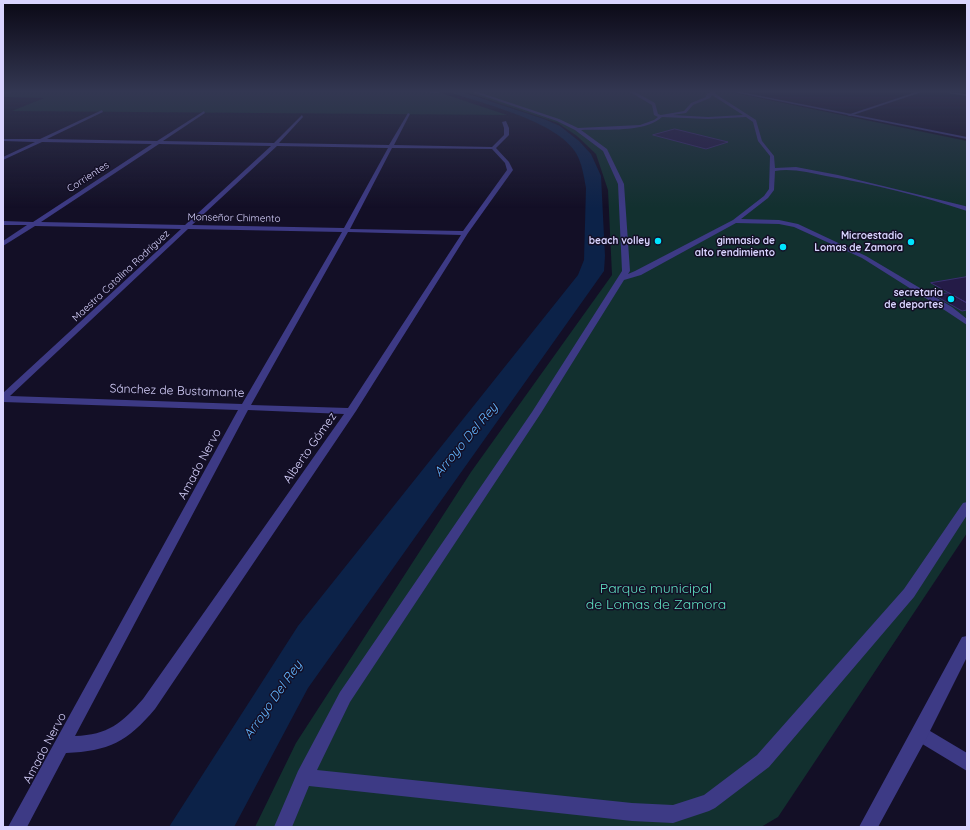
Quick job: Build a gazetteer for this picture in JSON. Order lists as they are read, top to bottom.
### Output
{
  "streets": {
    "street": [
      "Corrientes",
      "Monseñor Chimento",
      "Maestra Catalina Rodríguez",
      "Sánchez de Bustamante",
      "Alberto Gómez",
      "Amado Nervo"
    ]
  },
  "crossings": [
    ["Corrientes", "Monseñor Chimento"],
    ["Monseñor Chimento", "Maestra Catalina Rodríguez"],
    ["Monseñor Chimento", "Alberto Gómez"],
    ["Monseñor Chimento", "Amado Nervo"],
    ["Maestra Catalina Rodríguez", "Sánchez de Bustamante"],
    ["Sánchez de Bustamante", "Alberto Gómez"],
    ["Sánchez de Bustamante", "Amado Nervo"],
    ["Alberto Gómez", "Amado Nervo"]
  ],
  "water": ["Arroyo Del Rey"],
  "parks": ["Parque municipal de Lomas de Zamora"],
  "places": [
    "beach volley",
    "Microestadio Lomas de Zamora",
    "gimnasio de alto rendimiento",
    "secretaria de deportes"
  ]
}
